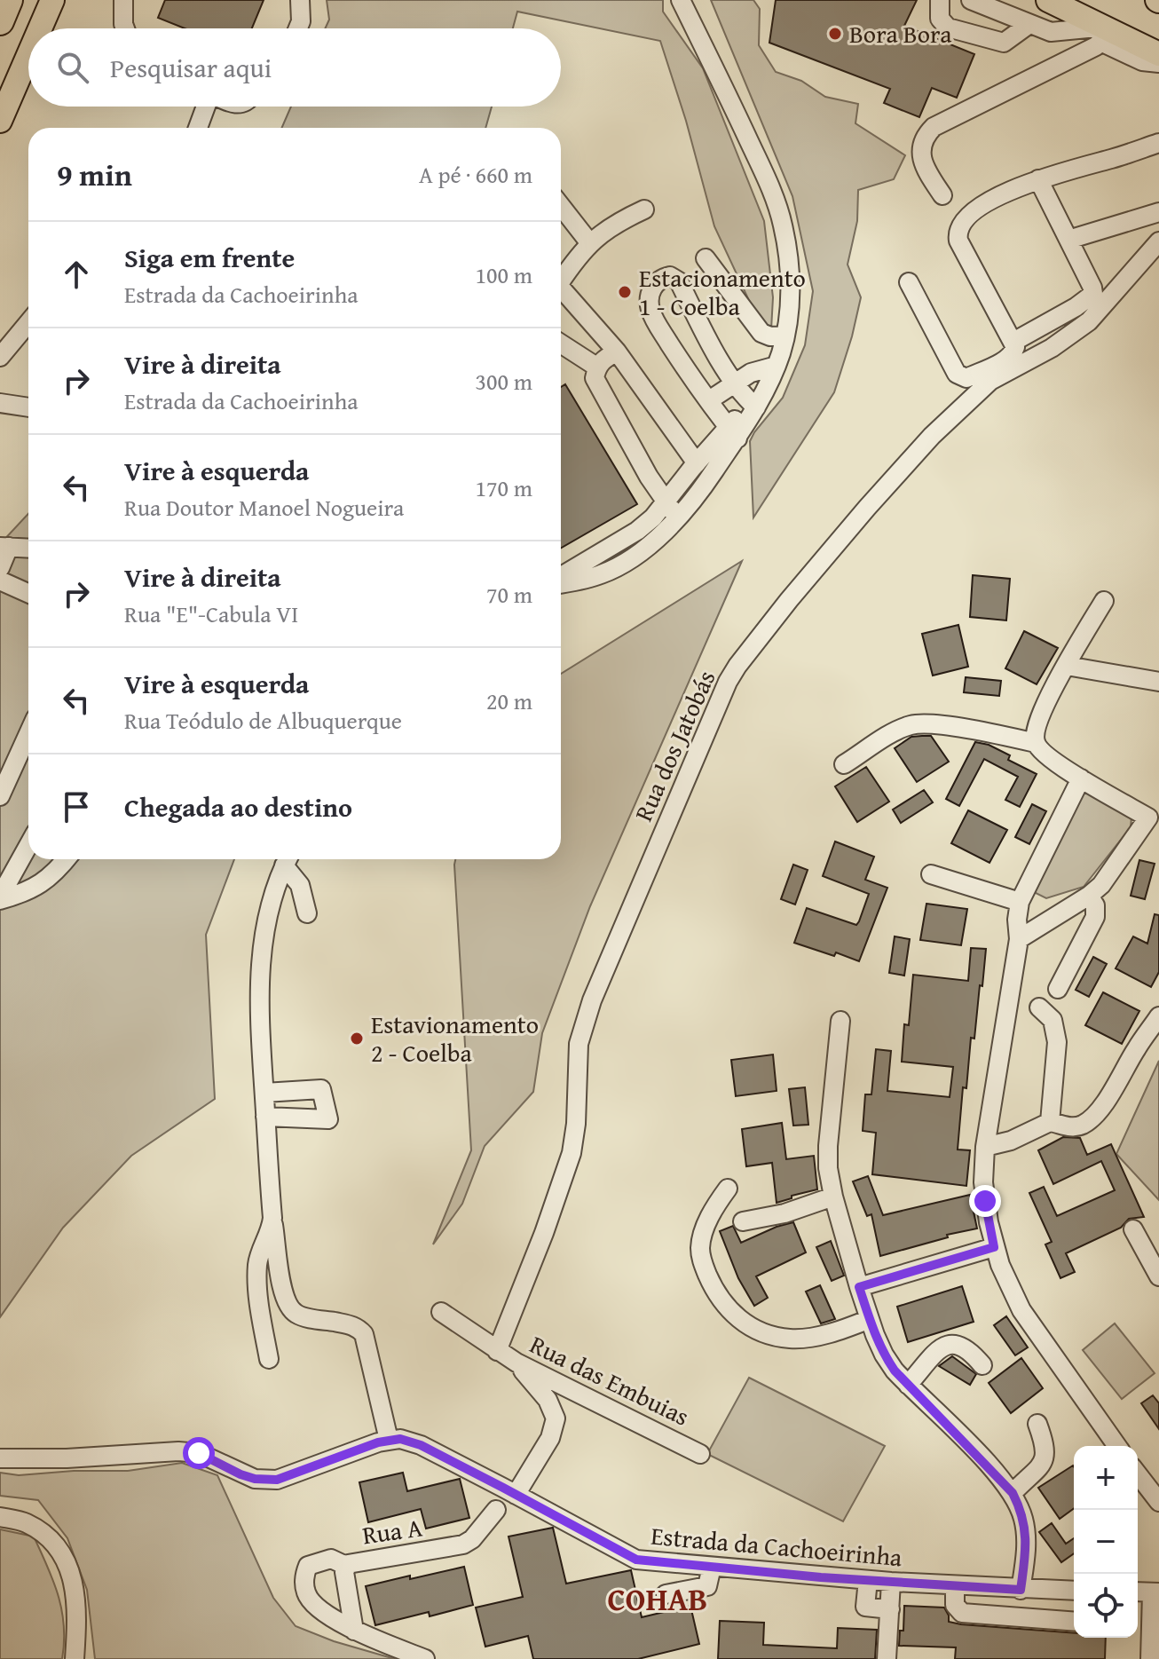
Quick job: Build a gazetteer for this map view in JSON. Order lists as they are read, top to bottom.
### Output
{
  "streets": {
    "street": [
      "Rua dos Jatobás",
      "Rua das Embuias",
      "Rua A",
      "Estrada da Cachoeirinha"
    ]
  },
  "crossings": [
    ["Rua dos Jatobás", "Rua das Embuias"]
  ],
  "districts": ["COHAB"],
  "places": ["Bora Bora", "Estacionamento 1 - Coelba", "Estavionamento 2 - Coelba"],
  "page": {
    "search": "Pesquisar aqui",
    "heading": ["9 min", "A pé · 660 m"],
    "list": [
      ["Siga em frente", "Estrada da Cachoeirinha", "100 m"],
      ["Vire à direita", "Estrada da Cachoeirinha", "300 m"],
      ["Vire à esquerda", "Rua Doutor Manoel Nogueira", "170 m"],
      ["Vire à direita", "Rua \"E\"-Cabula VI", "70 m"],
      ["Vire à esquerda", "Rua Teódulo de Albuquerque", "20 m"],
      "Chegada ao destino"
    ],
    "map_buttons": ["+", "−"]
  }
}
